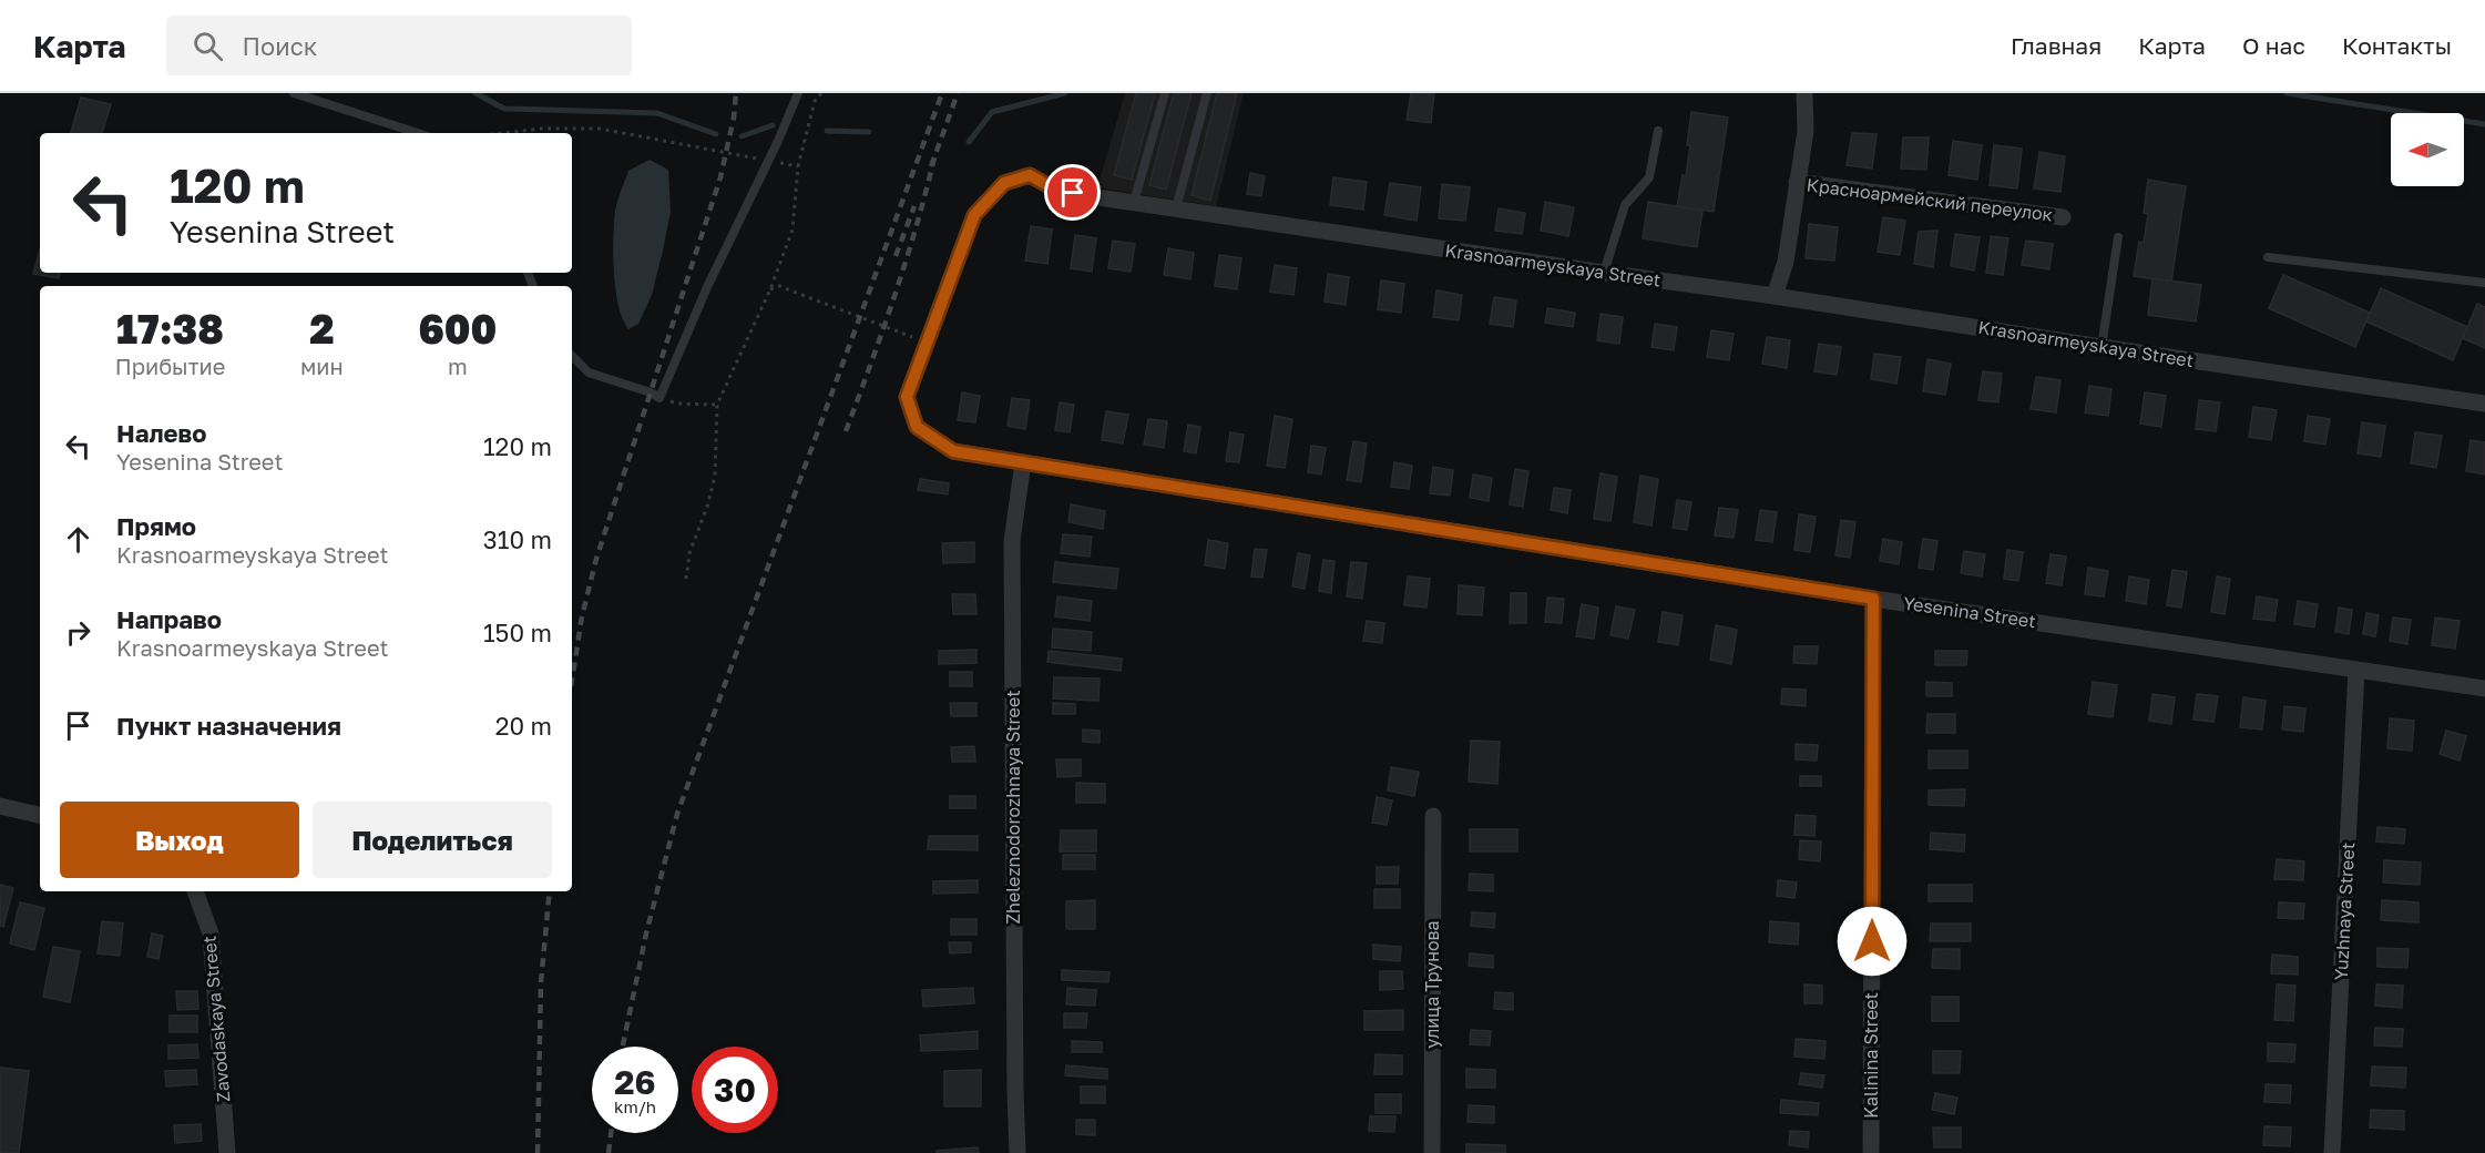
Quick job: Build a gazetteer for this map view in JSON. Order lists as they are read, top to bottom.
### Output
{
  "streets": {
    "street": [
      "Красноармейский переулок",
      "Krasnoarmeyskaya Street",
      "Yesenina Street",
      "Zheleznodorozhnaya Street",
      "Yuzhnaya Street",
      "улица Трунова",
      "Zavodaskaya Street",
      "Kalinina Street"
    ]
  },
  "crossings": [
    ["Krasnoarmeyskaya Street", "Yesenina Street"],
    ["Krasnoarmeyskaya Street", "Zheleznodorozhnaya Street"],
    ["Yesenina Street", "Zheleznodorozhnaya Street"],
    ["Yesenina Street", "Yuzhnaya Street"],
    ["Yesenina Street", "Kalinina Street"]
  ],
  "north": "left",
  "page": {
    "header": "Карта",
    "search": "Поиск",
    "nav": [
      "Главная",
      "Карта",
      "О нас",
      "Контакты"
    ],
    "turn": ["120 m", "Yesenina Street"],
    "eta": [
      "17:38",
      "Прибытие",
      "2",
      "мин",
      "600",
      "m"
    ],
    "list": [
      {
        "name": "Налево",
        "note": "Yesenina Street",
        "value": "120 m"
      },
      {
        "name": "Прямо",
        "note": "Krasnoarmeyskaya Street",
        "value": "310 m"
      },
      {
        "name": "Направо",
        "note": "Krasnoarmeyskaya Street",
        "value": "150 m"
      },
      {
        "name": "Пункт назначения",
        "value": "20 m"
      }
    ],
    "buttons": ["Выход", "Поделиться"],
    "speed": "26 km/h",
    "limit": "30"
  }
}
